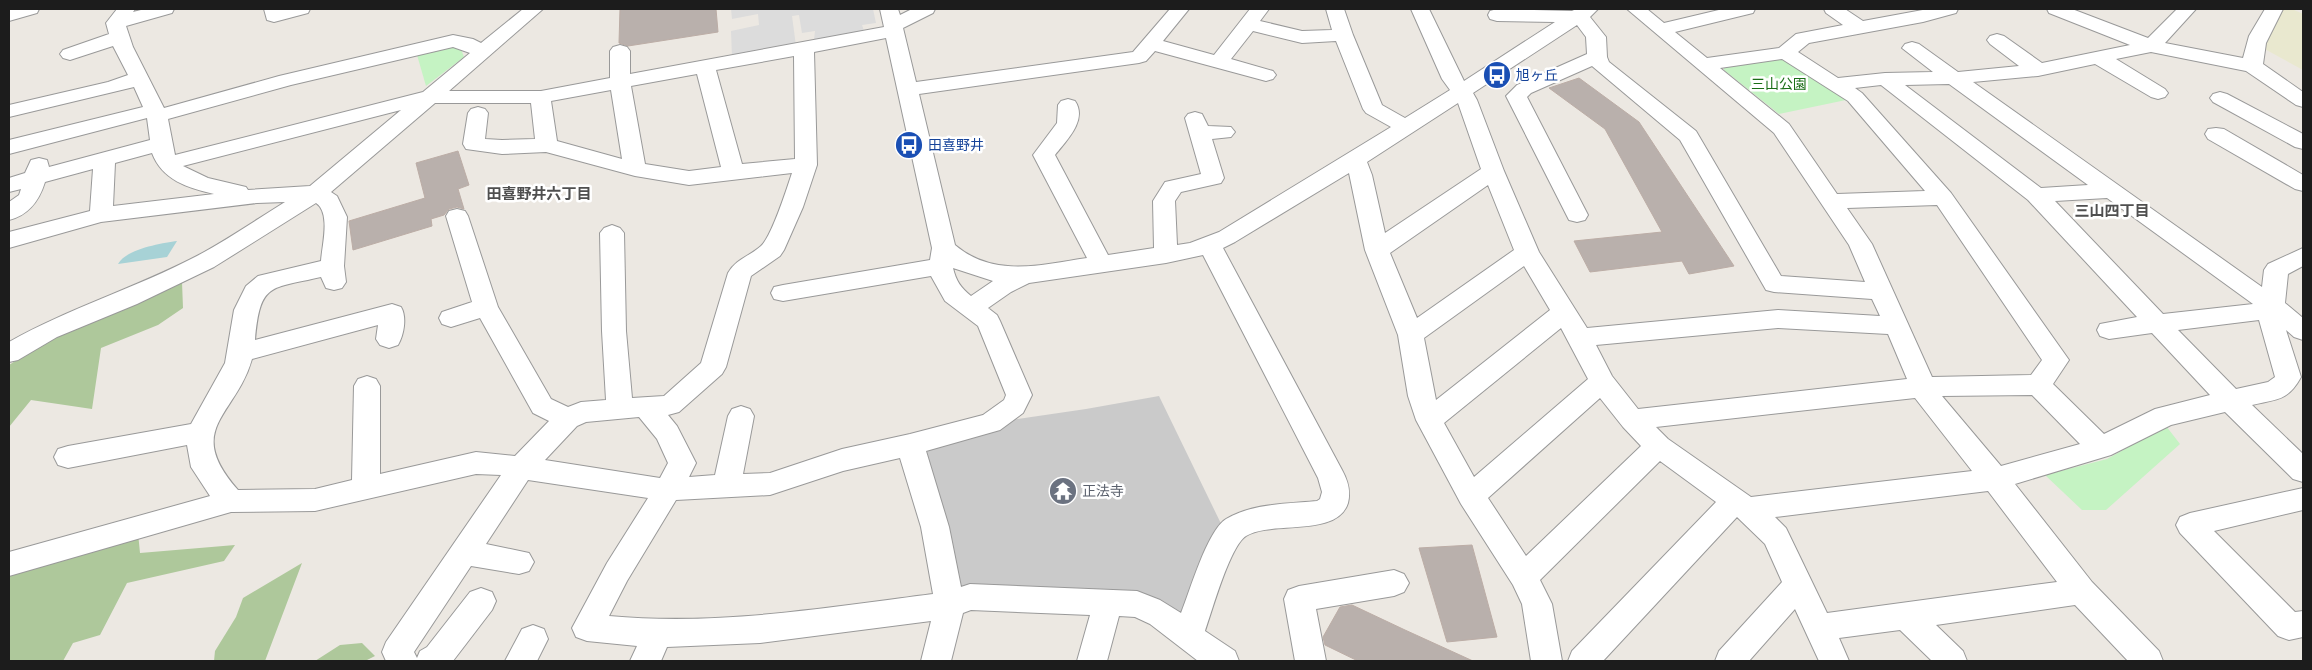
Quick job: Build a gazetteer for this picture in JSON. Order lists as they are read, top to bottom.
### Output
{
  "districts": ["田喜野井六丁目", "三山四丁目"],
  "parks": ["三山公園"],
  "places": {
    "bus stop": ["旭ヶ丘", "田喜野井"],
    "temple": ["正法寺"]
  }
}
